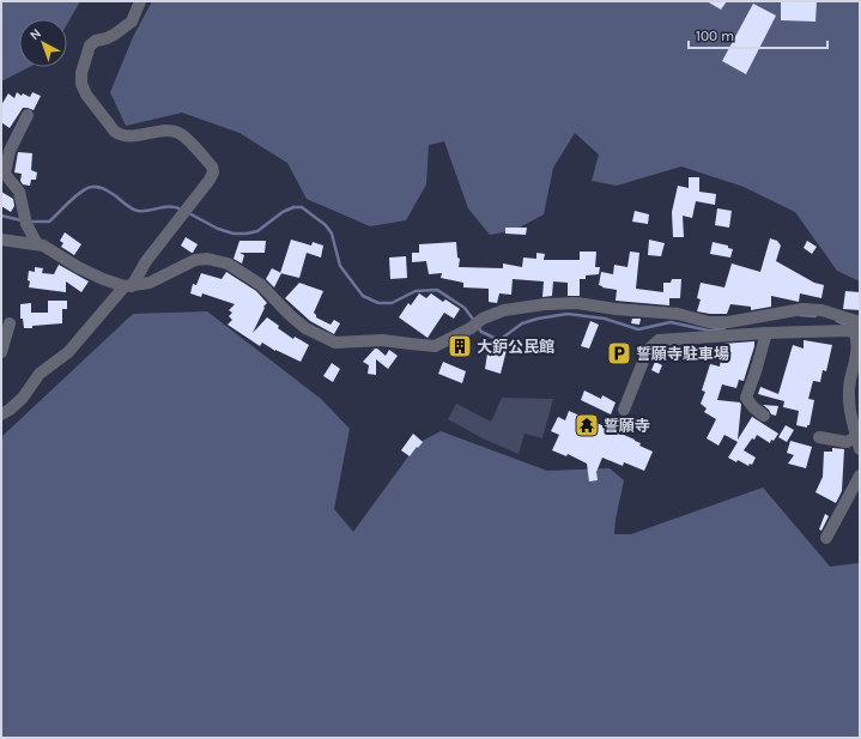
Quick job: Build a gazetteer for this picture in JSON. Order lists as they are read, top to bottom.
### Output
{
  "places": {
    "building": ["大鈩公民館"],
    "parking": ["誓願寺駐車場"],
    "temple": ["誓願寺"]
  },
  "scale_bar": "100 m",
  "north": "top left"
}
